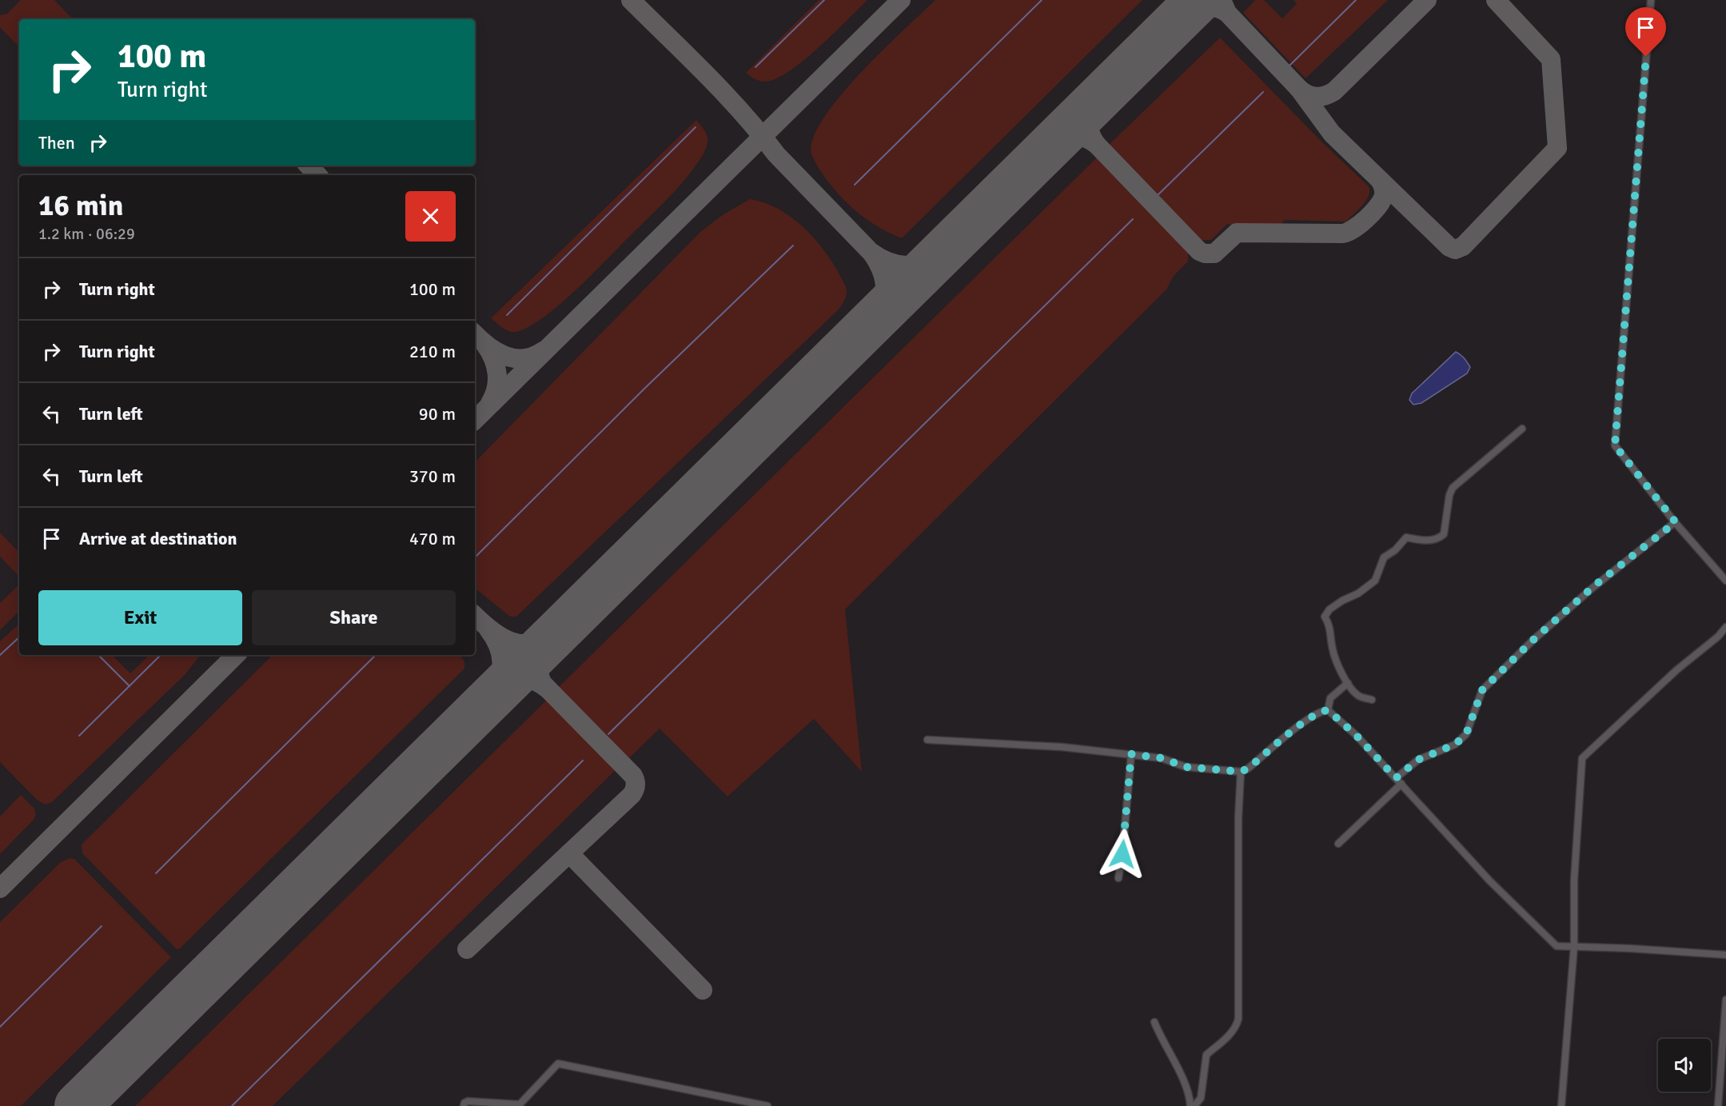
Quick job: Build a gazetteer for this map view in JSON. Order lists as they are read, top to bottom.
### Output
{
  "page": {
    "turn": ["100 m", "Turn right"],
    "then": "Then",
    "heading": ["16 min", "1.2 km · 06:29"],
    "list": [
      {
        "name": "Turn right",
        "value": "100 m"
      },
      {
        "name": "Turn right",
        "value": "210 m"
      },
      {
        "name": "Turn left",
        "value": "90 m"
      },
      {
        "name": "Turn left",
        "value": "370 m"
      },
      {
        "name": "Arrive at destination",
        "value": "470 m"
      }
    ],
    "buttons": ["Exit", "Share"]
  }
}
